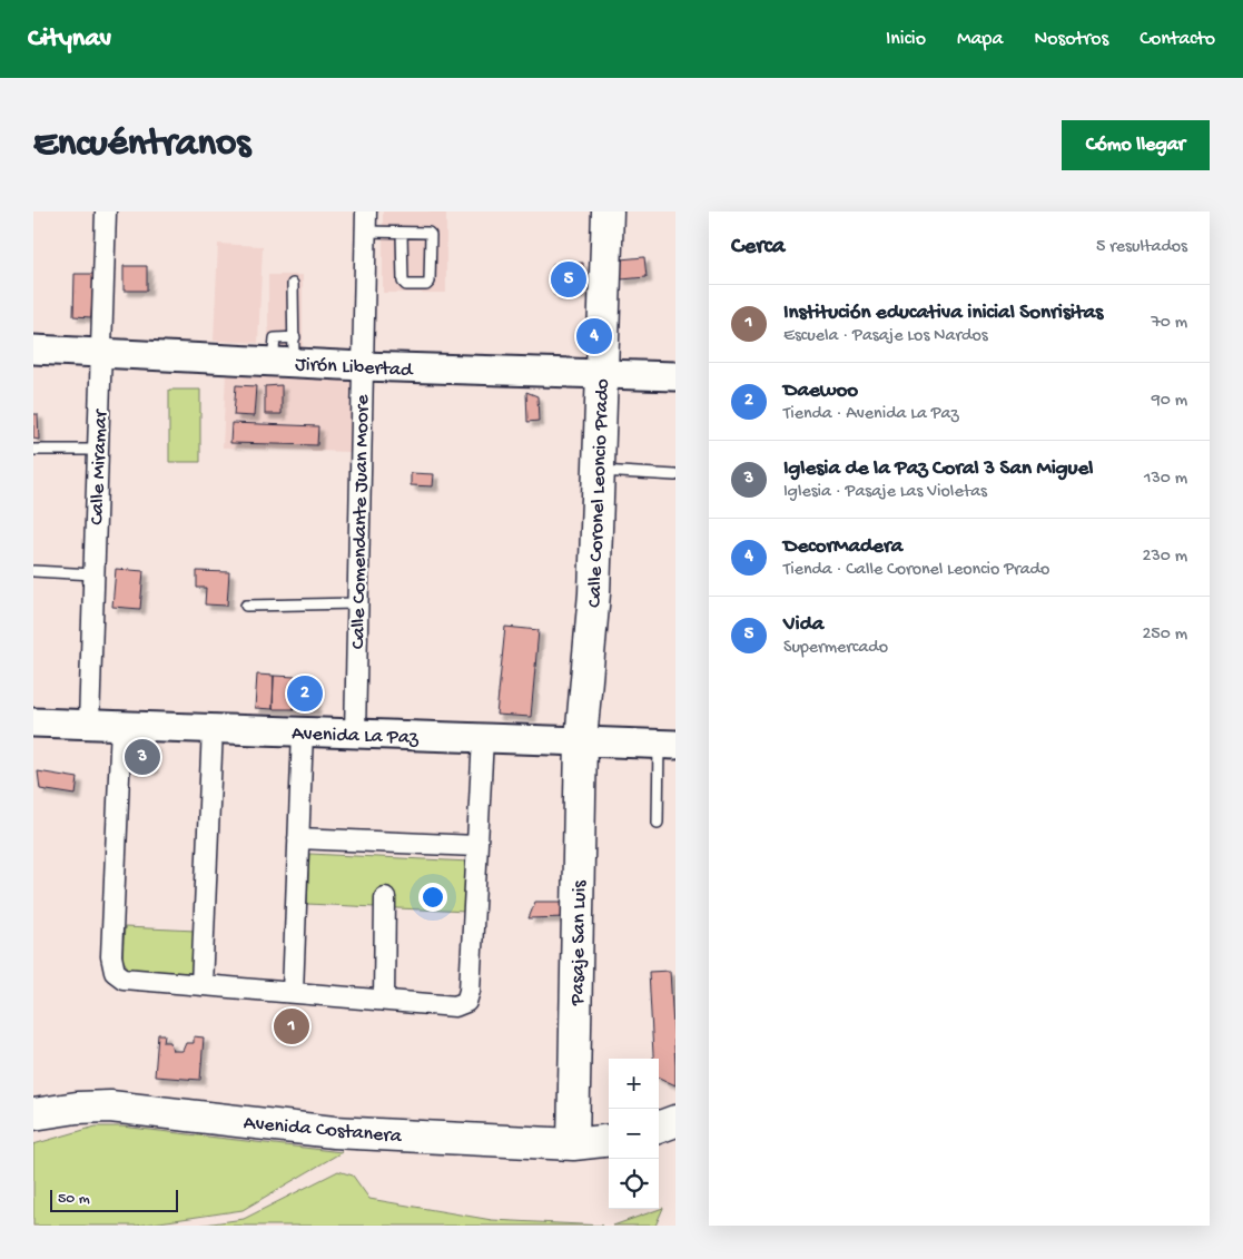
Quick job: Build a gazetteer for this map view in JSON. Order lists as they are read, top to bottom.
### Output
{
  "streets": {
    "main road": [
      "Jirón Libertad",
      "Calle Coronel Leoncio Prado",
      "Avenida La Paz",
      "Pasaje San Luis",
      "Avenida Costanera"
    ],
    "street": ["Calle Miramar", "Calle Comendante Juan Moore"]
  },
  "crossings": [
    ["Jirón Libertad", "Calle Miramar"],
    ["Jirón Libertad", "Calle Coronel Leoncio Prado"],
    ["Jirón Libertad", "Calle Comendante Juan Moore"],
    ["Calle Miramar", "Avenida La Paz"],
    ["Calle Coronel Leoncio Prado", "Avenida La Paz"],
    ["Calle Coronel Leoncio Prado", "Pasaje San Luis"],
    ["Calle Comendante Juan Moore", "Avenida La Paz"],
    ["Avenida La Paz", "Pasaje San Luis"],
    ["Pasaje San Luis", "Avenida Costanera"]
  ],
  "scale_bar": "50 m",
  "page": {
    "header": "Citynav",
    "nav": [
      "Inicio",
      "Mapa",
      "Nosotros",
      "Contacto"
    ],
    "buttons": "Cómo llegar",
    "title": "Encuéntranos",
    "heading": ["Cerca", "5 resultados"],
    "pins": [
      "5",
      "4",
      "2",
      "3",
      "1"
    ],
    "list": [
      {
        "mark": "1",
        "name": "Institución educativa inicial Sonrisitas",
        "note": "Escuela · Pasaje Los Nardos",
        "value": "70 m"
      },
      {
        "mark": "2",
        "name": "Daewoo",
        "note": "Tienda · Avenida La Paz",
        "value": "90 m"
      },
      {
        "mark": "3",
        "name": "Iglesia de la Paz Coral 3 San Miguel",
        "note": "Iglesia · Pasaje Las Violetas",
        "value": "130 m"
      },
      {
        "mark": "4",
        "name": "DecorMadera",
        "note": "Tienda · Calle Coronel Leoncio Prado",
        "value": "230 m"
      },
      {
        "mark": "5",
        "name": "Vida",
        "note": "Supermercado",
        "value": "250 m"
      }
    ],
    "map_buttons": ["+", "−"],
    "scale": "50 m"
  }
}
